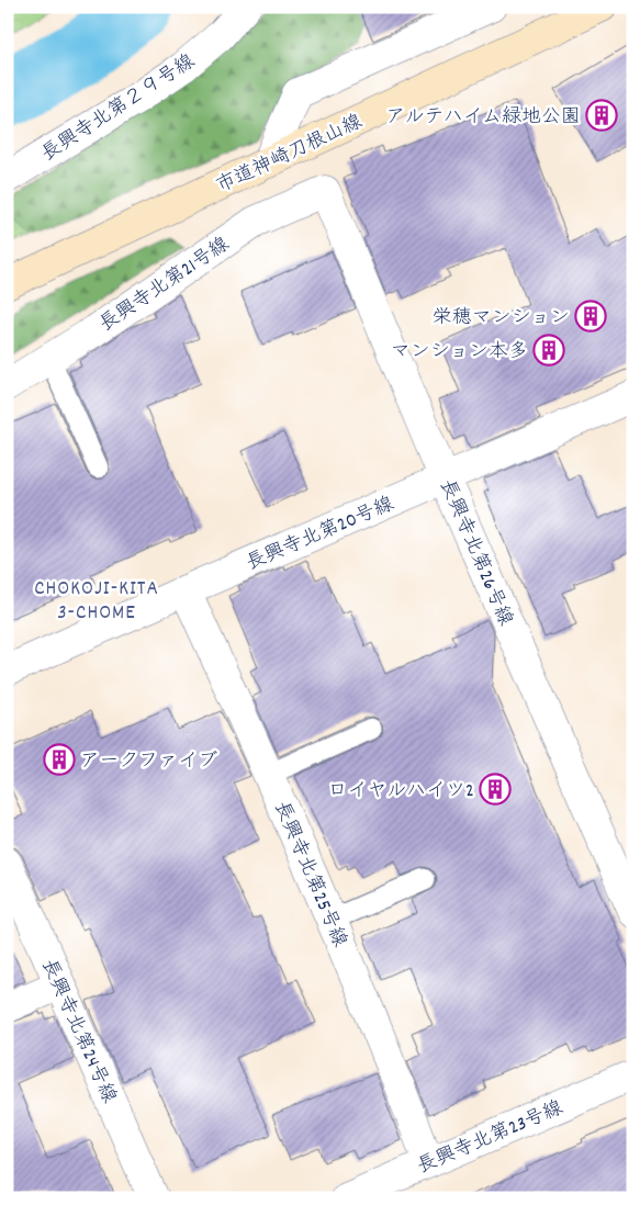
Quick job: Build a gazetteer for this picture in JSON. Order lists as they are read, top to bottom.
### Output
{
  "streets": {
    "street": [
      "長興寺北第２９号線",
      "市道神崎刀根山線",
      "長興寺北第21号線",
      "長興寺北第20号線",
      "長興寺北第26号線",
      "長興寺北第25号線",
      "長興寺北第24号線",
      "長興寺北第23号線"
    ]
  },
  "crossings": [
    ["長興寺北第21号線", "長興寺北第26号線"],
    ["長興寺北第20号線", "長興寺北第26号線"],
    ["長興寺北第20号線", "長興寺北第25号線"],
    ["長興寺北第25号線", "長興寺北第23号線"]
  ],
  "districts": ["CHOKOJI-KITA 3-CHOME"],
  "places": {
    "building": [
      "アルテハイム緑地公園",
      "栄穂マンション",
      "マンション本多",
      "アークファイブ",
      "ロイヤルハイツ2"
    ]
  }
}
